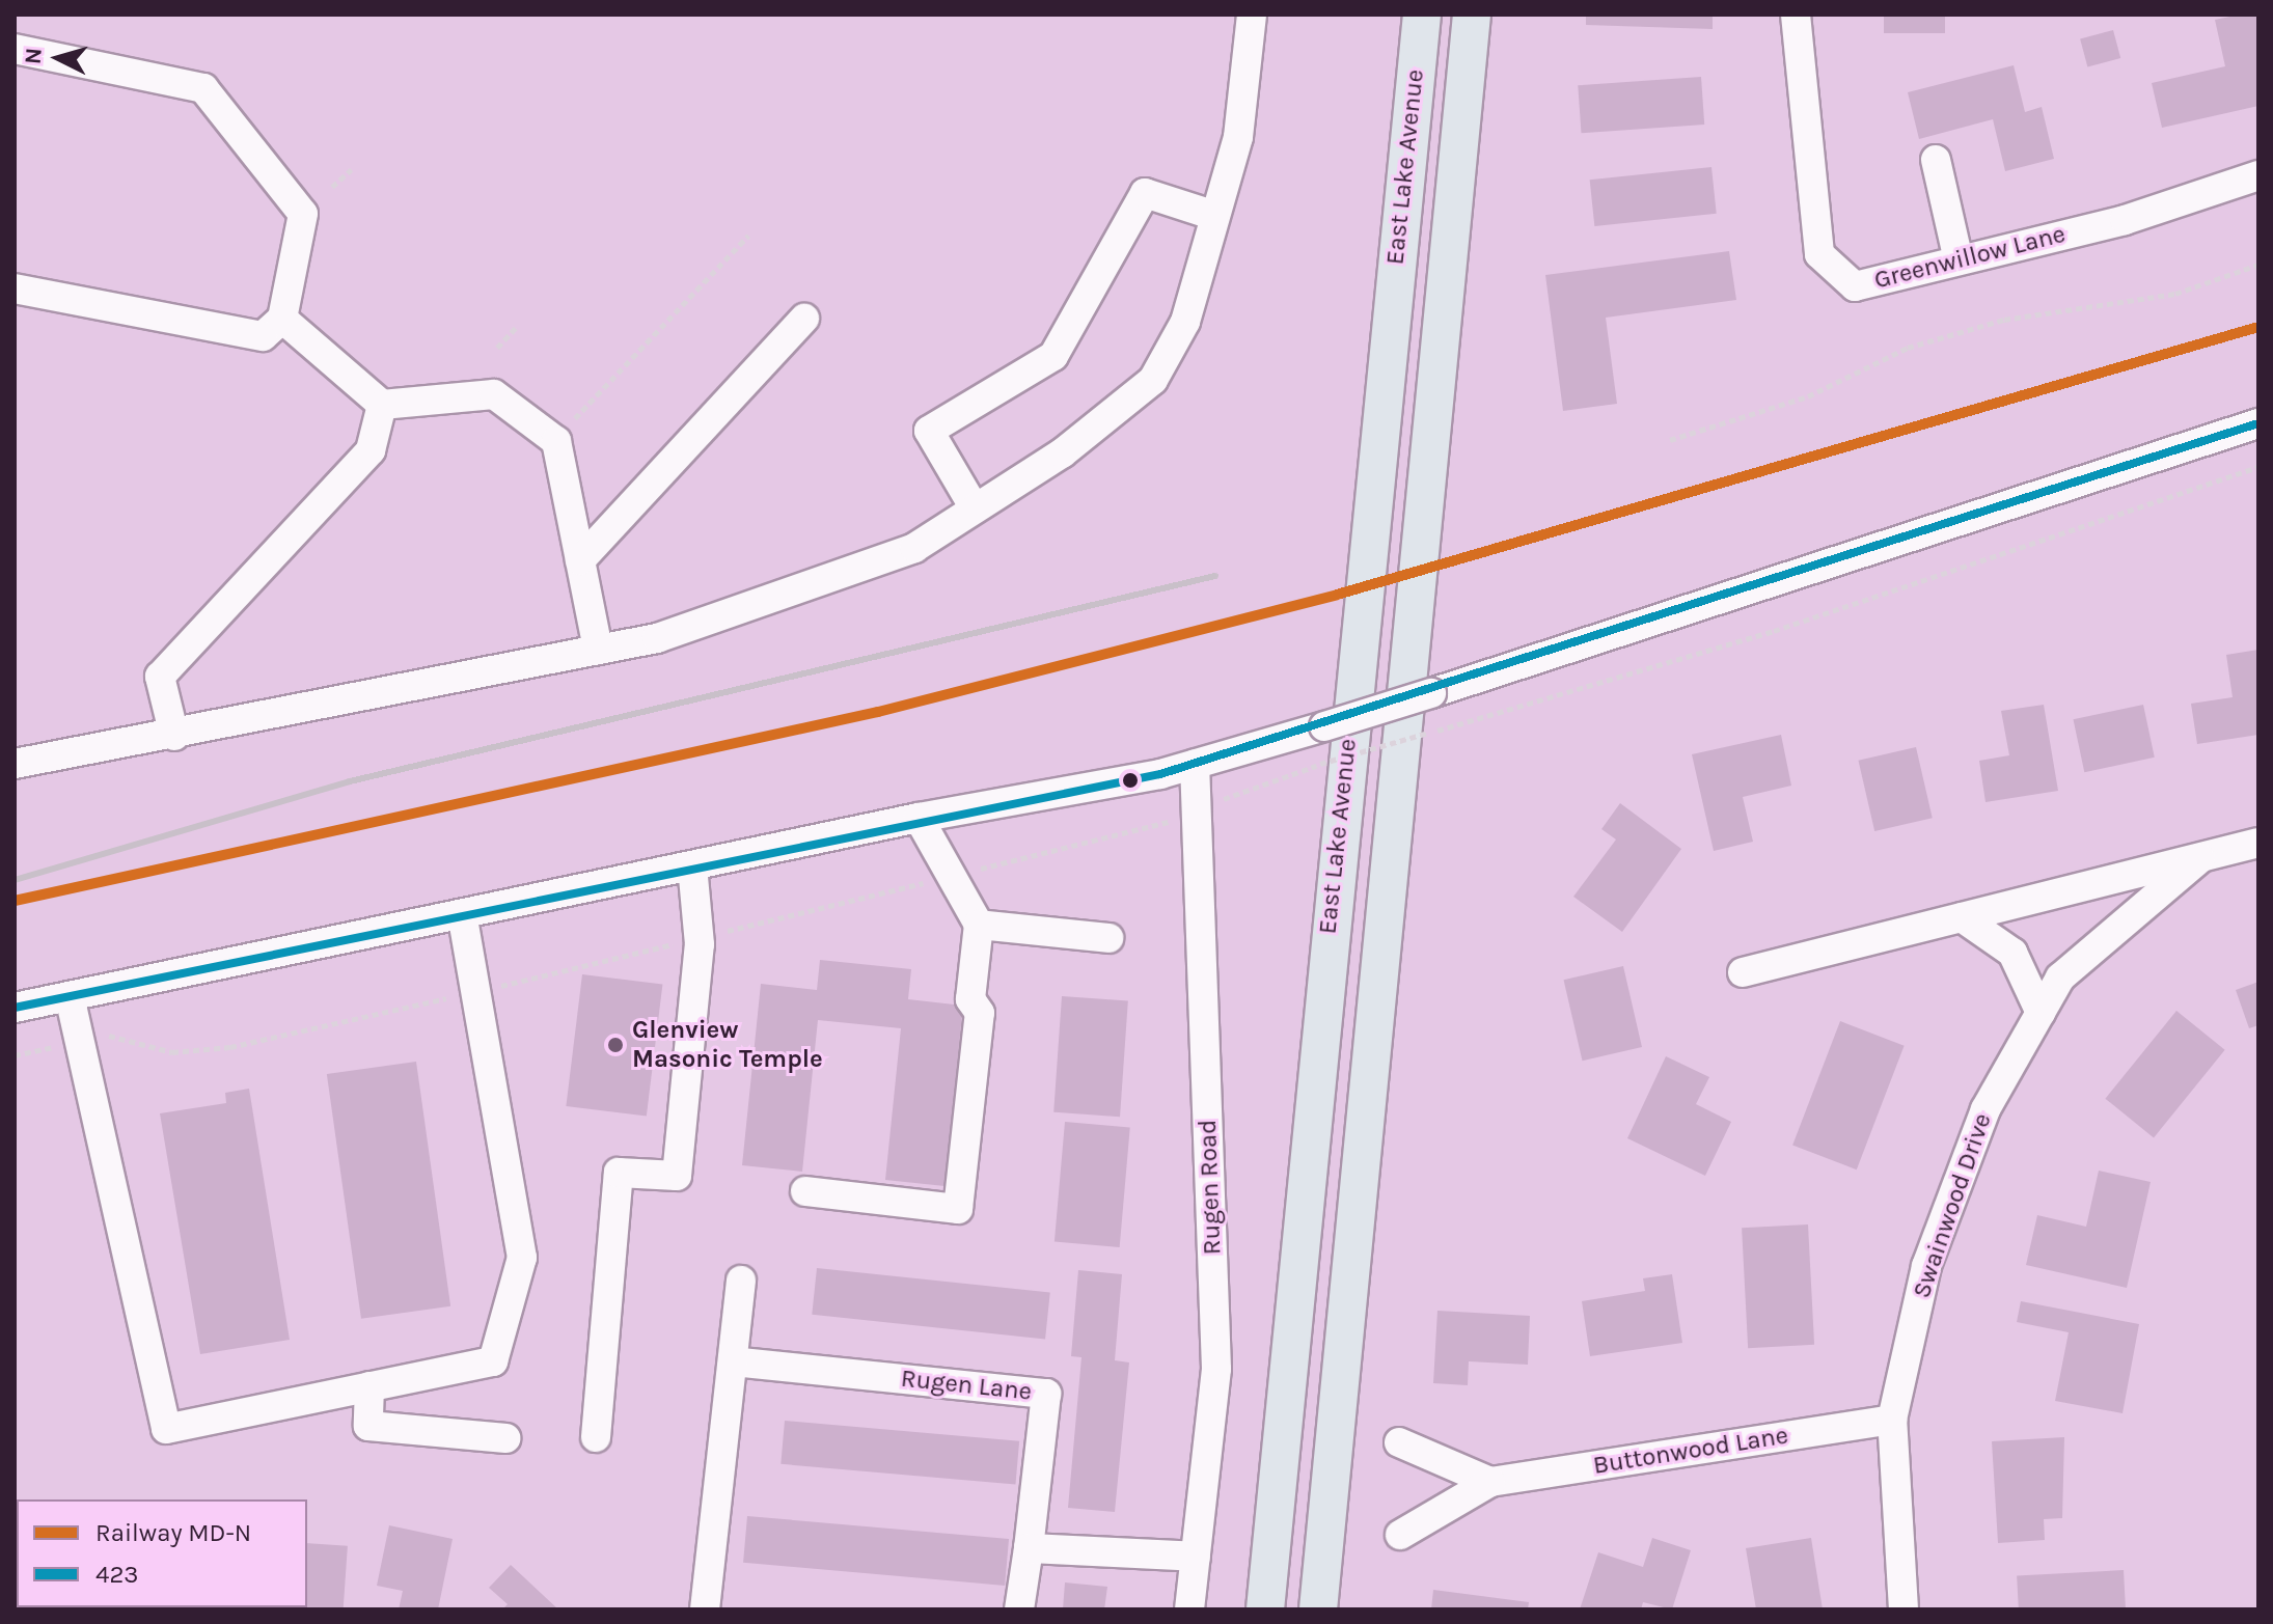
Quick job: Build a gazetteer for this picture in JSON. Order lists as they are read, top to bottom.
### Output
{
  "streets": {
    "main road": ["East Lake Avenue"],
    "street": [
      "Greenwillow Lane",
      "Rugen Road",
      "Swainwood Drive",
      "Rugen Lane",
      "Buttonwood Lane"
    ]
  },
  "crossings": [
    ["Swainwood Drive", "Buttonwood Lane"]
  ],
  "places": ["Glenview Masonic Temple"],
  "lines": ["rail line MD-N", "transit line 423"],
  "legend": ["Railway MD-N", "423"],
  "north": "left"
}
